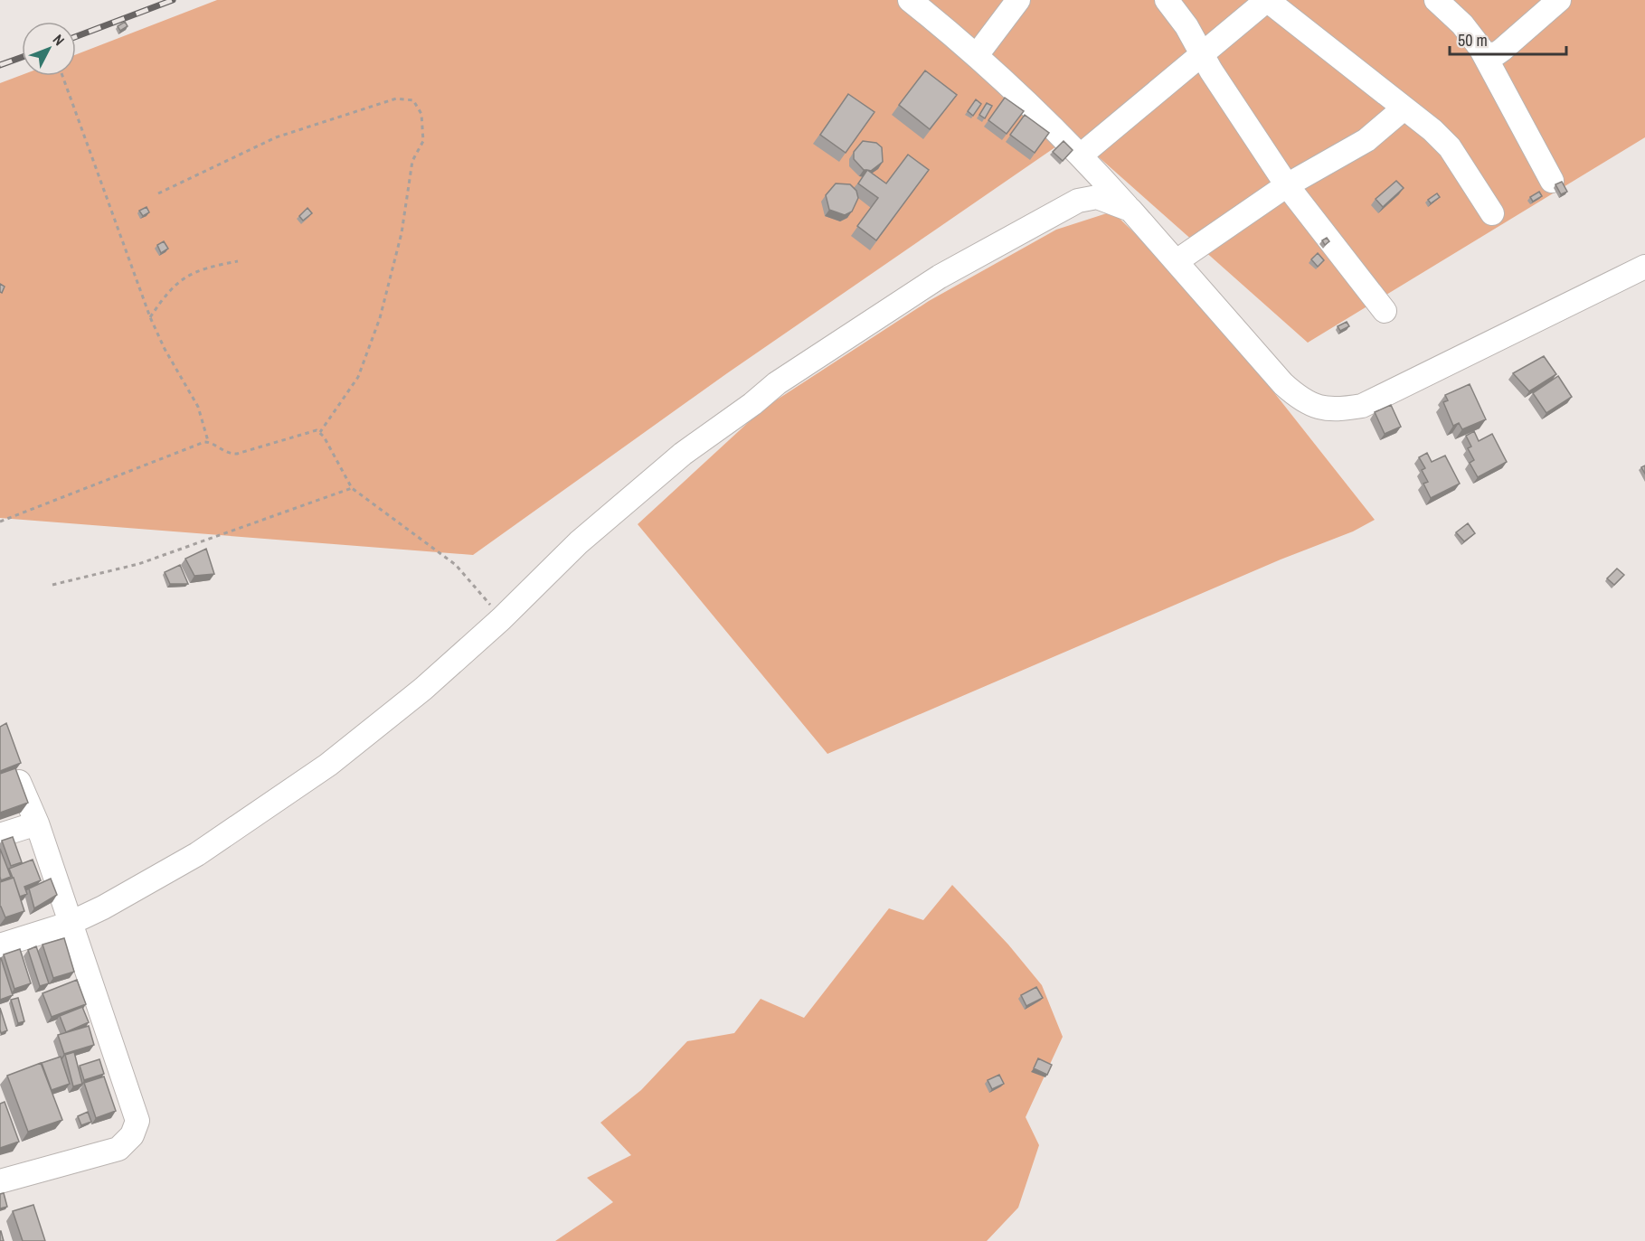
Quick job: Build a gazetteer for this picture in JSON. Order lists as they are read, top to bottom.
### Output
{
  "scale_bar": "50 m",
  "north": "top right"
}
